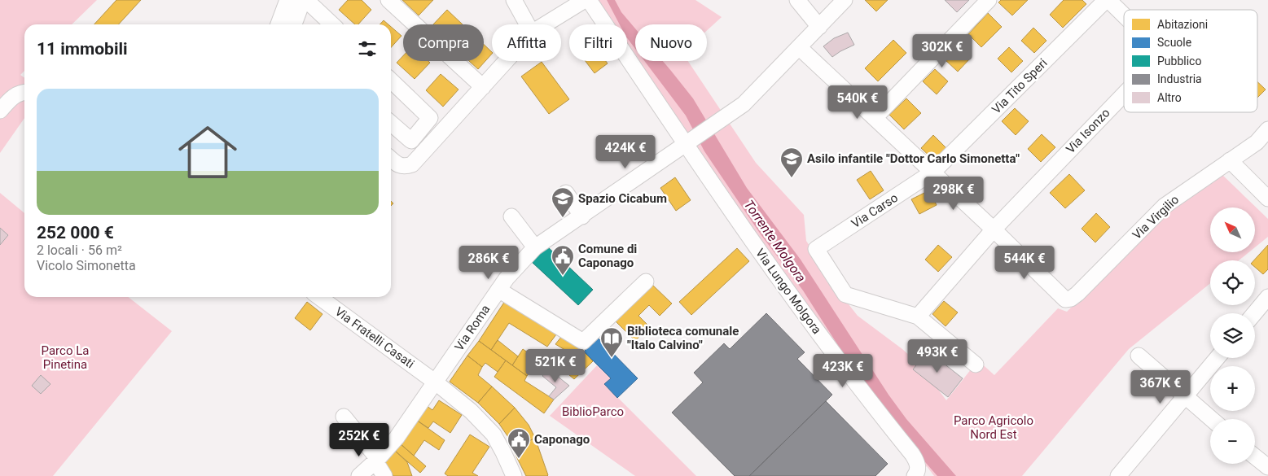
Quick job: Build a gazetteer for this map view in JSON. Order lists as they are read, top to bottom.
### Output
{
  "streets": {
    "street": [
      "Via Tito Speri",
      "Via Isonzo",
      "Via Carso",
      "Via Virgilio",
      "Via Lungo Molgora",
      "Via Roma",
      "Via Fratelli Casati"
    ]
  },
  "crossings": [
    ["Via Tito Speri", "Via Isonzo"],
    ["Via Tito Speri", "Via Carso"],
    ["Via Isonzo", "Via Virgilio"],
    ["Via Lungo Molgora", "Via Roma"],
    ["Via Roma", "Via Fratelli Casati"]
  ],
  "water": ["Torrente Molgora"],
  "parks": ["Parco La Pinetina", "BiblioParco", "Parco Agricolo Nord Est"],
  "places": {
    "school or university": ["Asilo infantile \"Dottor Carlo Simonetta\"", "Spazio Cicabum"],
    "public building": ["Comune di Caponago", "Caponago"],
    "library": ["Biblioteca comunale \"Italo Calvino\""]
  },
  "legend": [
    "Abitazioni",
    "Scuole",
    "Pubblico",
    "Industria",
    "Altro"
  ],
  "north": "top left",
  "page": {
    "chip": [
      "Compra",
      "Affitta",
      "Filtri",
      "Nuovo"
    ],
    "heading": "11 immobili",
    "price": [
      "302K €",
      "540K €",
      "424K €",
      "298K €",
      "286K €",
      "544K €",
      "493K €",
      "521K €",
      "423K €",
      "367K €",
      "252K €"
    ],
    "list": [
      {
        "name": "252 000 €",
        "note": "2 locali · 56 m² · Vicolo Simonetta"
      }
    ],
    "map_buttons": ["+", "−"]
  }
}
